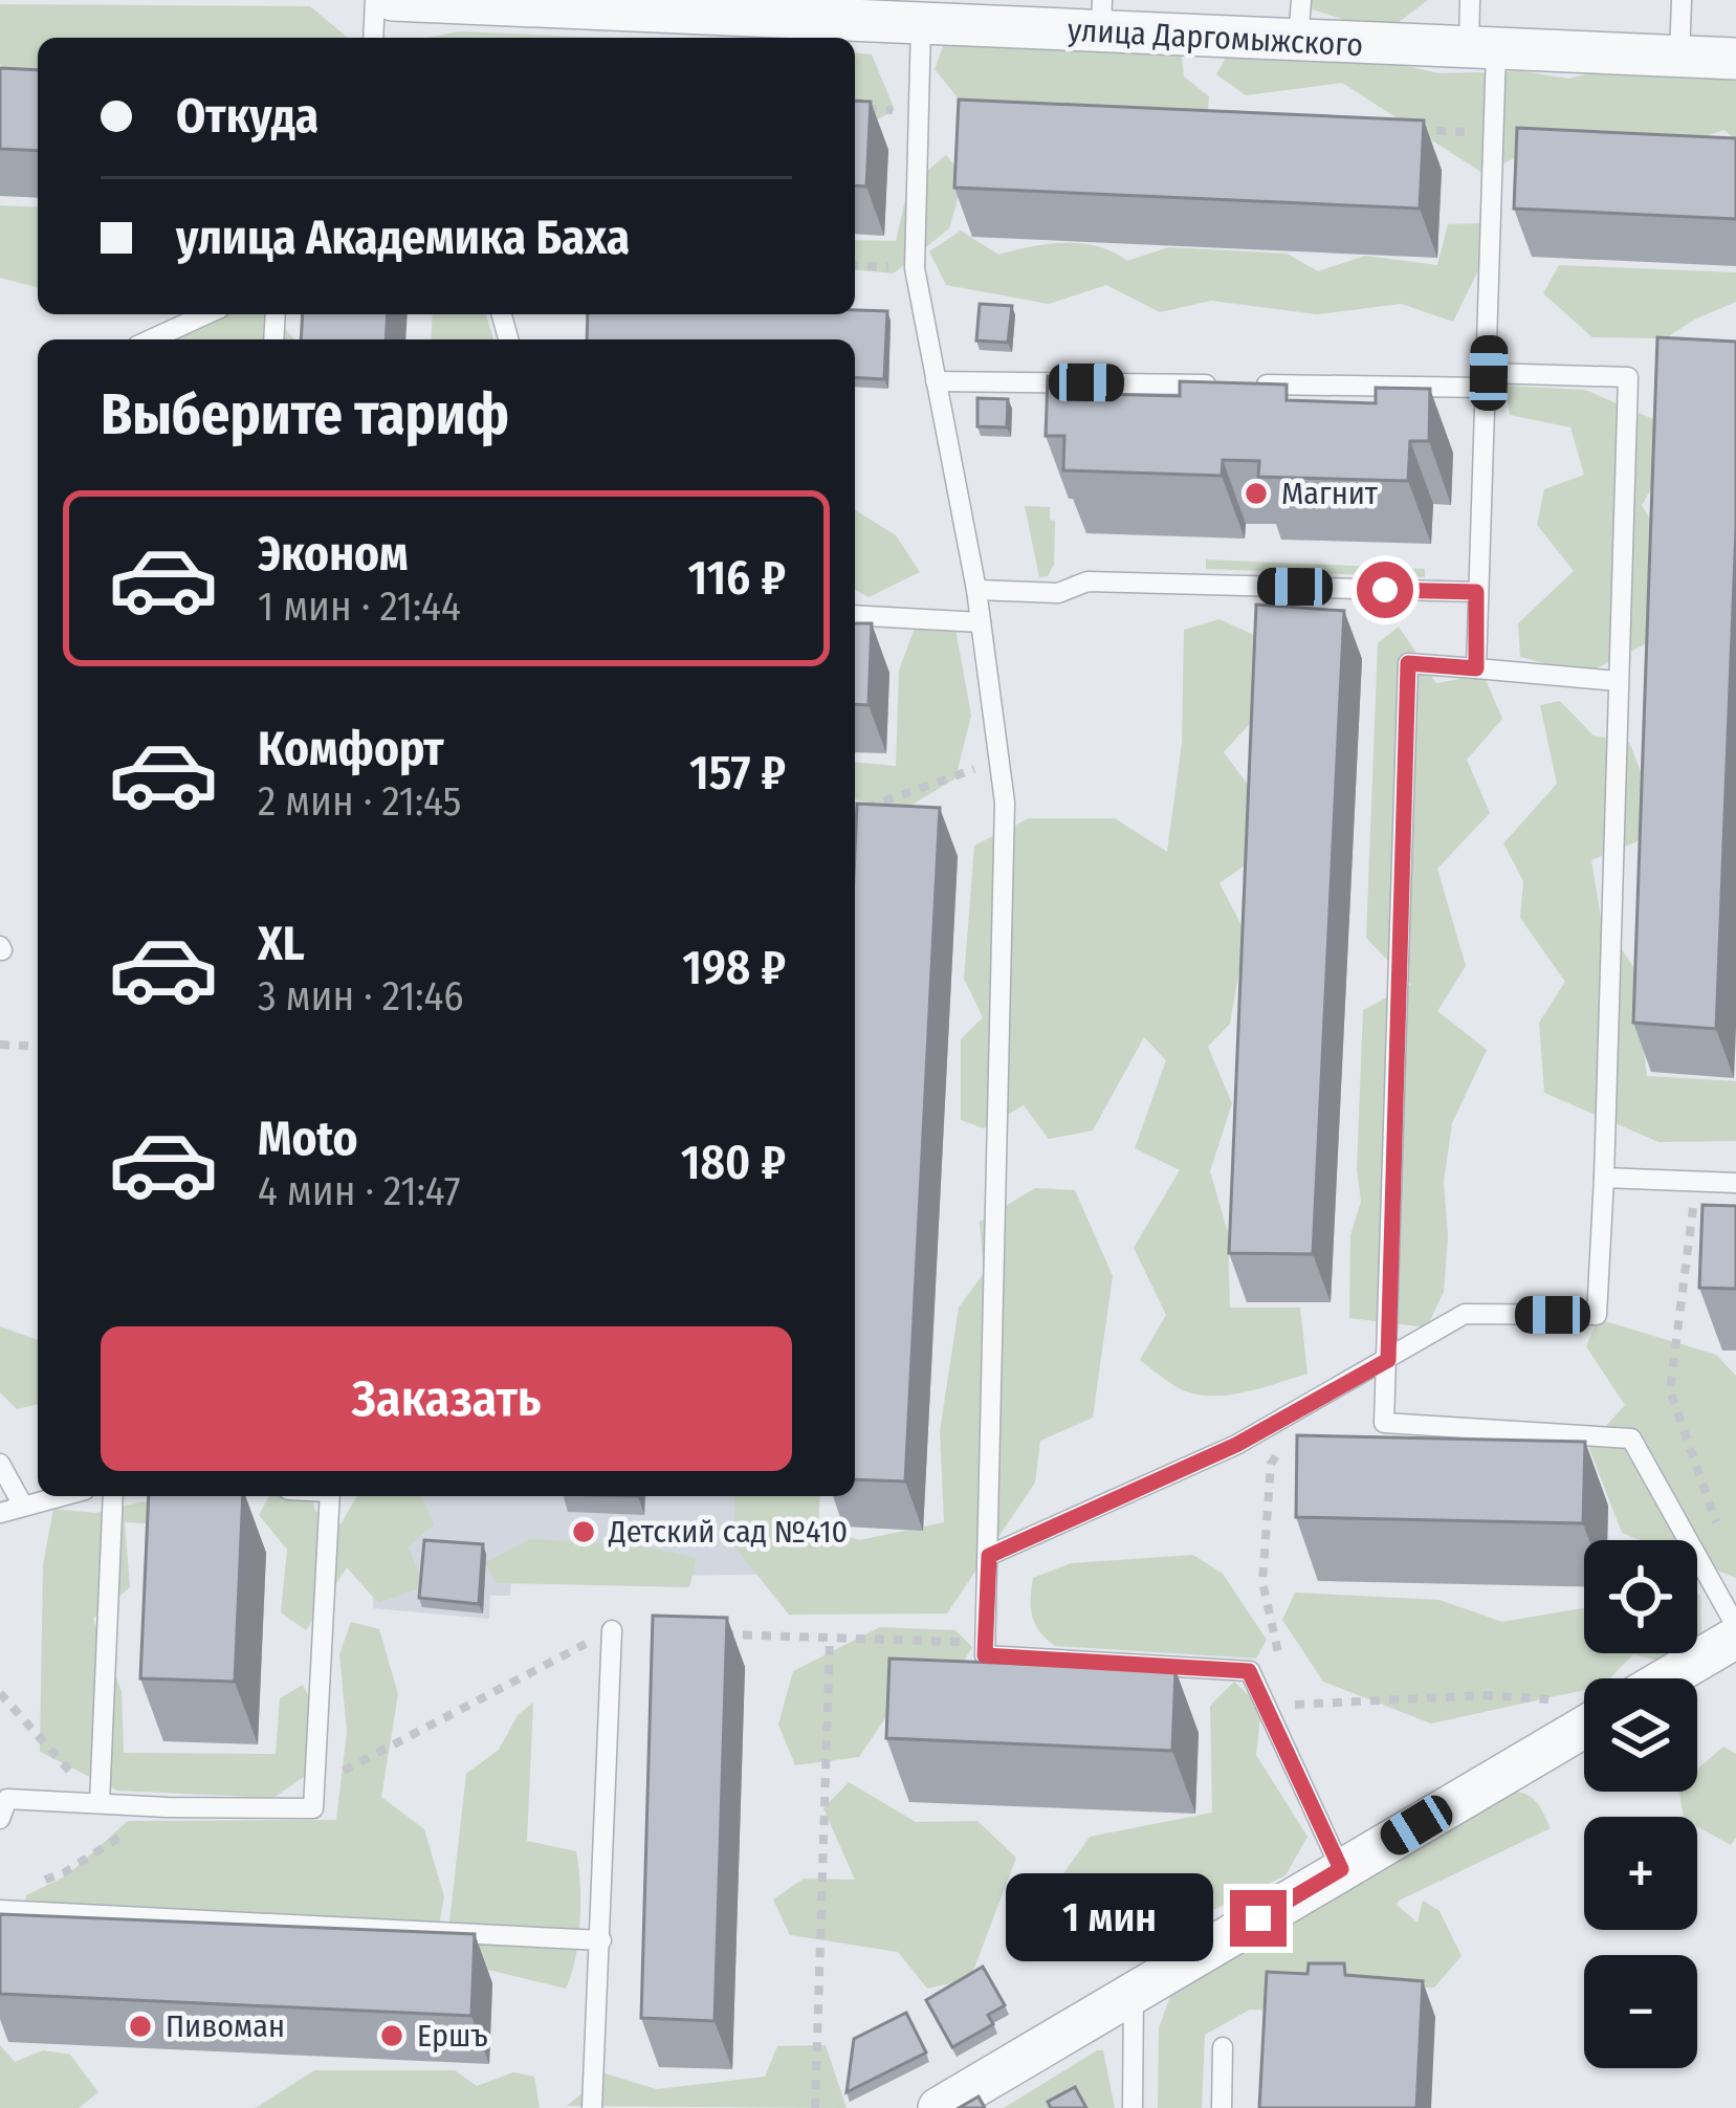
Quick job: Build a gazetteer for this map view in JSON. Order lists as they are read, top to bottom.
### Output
{
  "streets": {
    "street": ["улица Даргомыжского"]
  },
  "places": [
    "Магнит",
    "Детский сад №410",
    "Пивоман",
    "Ершъ"
  ],
  "page": {
    "banner": ["Откуда", "улица Академика Баха"],
    "heading": "Выберите тариф",
    "list": [
      {
        "name": "Эконом",
        "note": "1 мин · 21:44",
        "value": "116 ₽"
      },
      {
        "name": "Комфорт",
        "note": "2 мин · 21:45",
        "value": "157 ₽"
      },
      {
        "name": "XL",
        "note": "3 мин · 21:46",
        "value": "198 ₽"
      },
      {
        "name": "Moto",
        "note": "4 мин · 21:47",
        "value": "180 ₽"
      }
    ],
    "buttons": "Заказать",
    "map_buttons": ["+", "−"],
    "bubble": "1 мин"
  }
}
